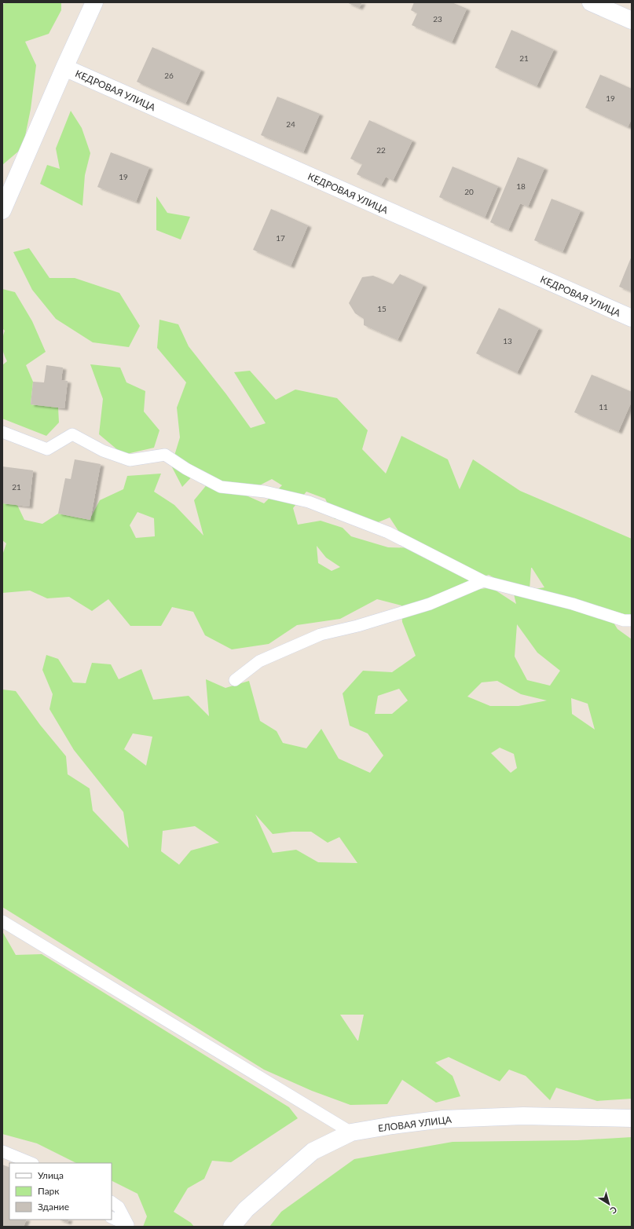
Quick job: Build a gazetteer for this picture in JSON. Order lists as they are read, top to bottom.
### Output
{
  "streets": {
    "street": ["КЕДРОВАЯ УЛИЦА", "ЕЛОВАЯ УЛИЦА"]
  },
  "house_numbers": [
    "23",
    "21",
    "26",
    "19",
    "24",
    "22",
    "19",
    "18",
    "20",
    "17",
    "15",
    "13",
    "11",
    "21"
  ],
  "legend": ["Улица", "Парк", "Здание"],
  "north": "bottom right"
}
